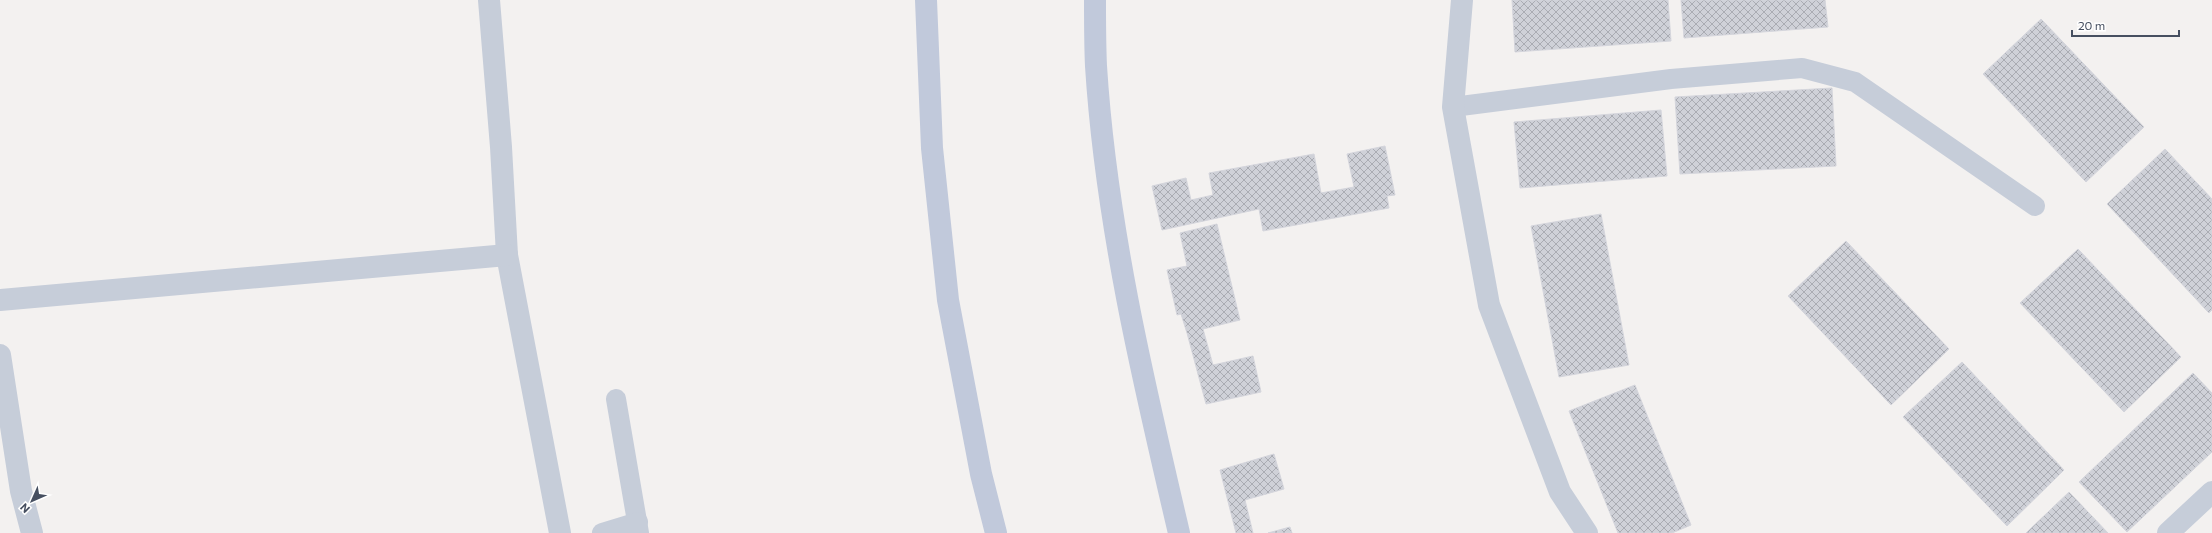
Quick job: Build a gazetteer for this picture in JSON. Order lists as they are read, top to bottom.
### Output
{
  "scale_bar": "20 m",
  "north": "bottom left"
}
